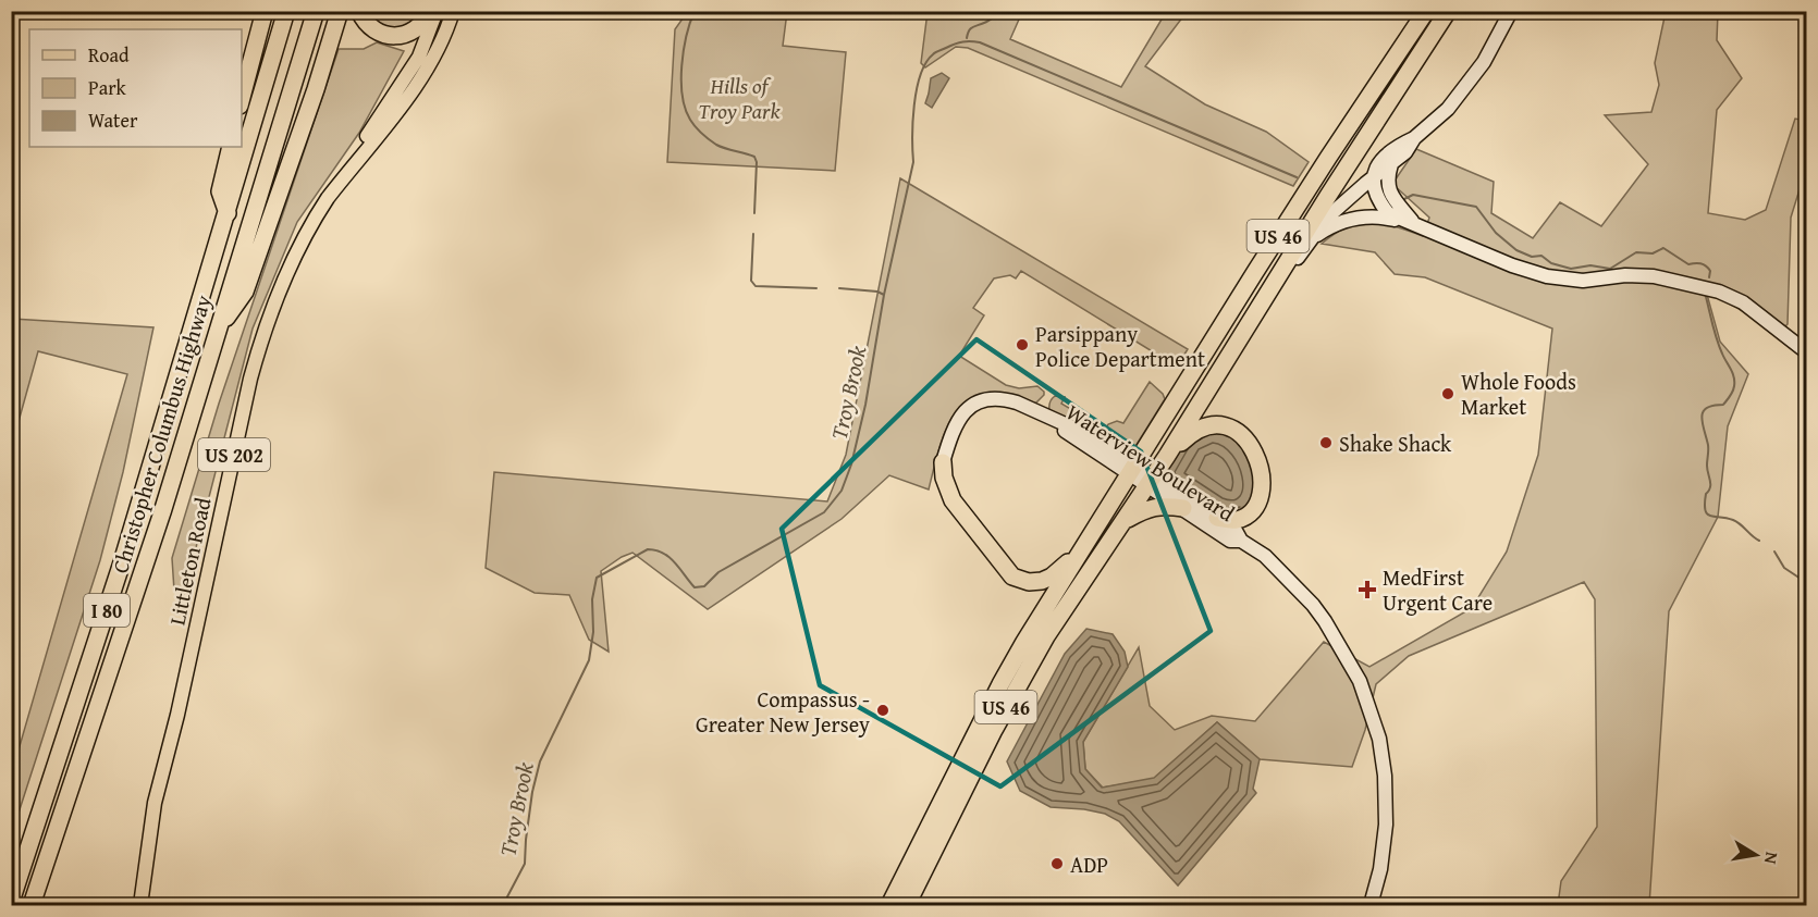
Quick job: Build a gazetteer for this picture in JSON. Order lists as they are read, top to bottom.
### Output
{
  "streets": {
    "highway": ["US 46", "Christopher Columbus Highway", "I 80"],
    "main road": ["US 202", "Littleton Road"],
    "street": ["Waterview Boulevard"]
  },
  "crossings": [
    ["US 46", "Waterview Boulevard"]
  ],
  "water": ["Troy Brook"],
  "parks": ["Hills of Troy Park"],
  "places": {
    "other": [
      "Parsippany Police Department",
      "Whole Foods Market",
      "Shake Shack",
      "Compassus - Greater New Jersey",
      "ADP"
    ],
    "health": ["MedFirst Urgent Care"]
  },
  "legend": ["Road", "Park", "Water"],
  "north": "right"
}
